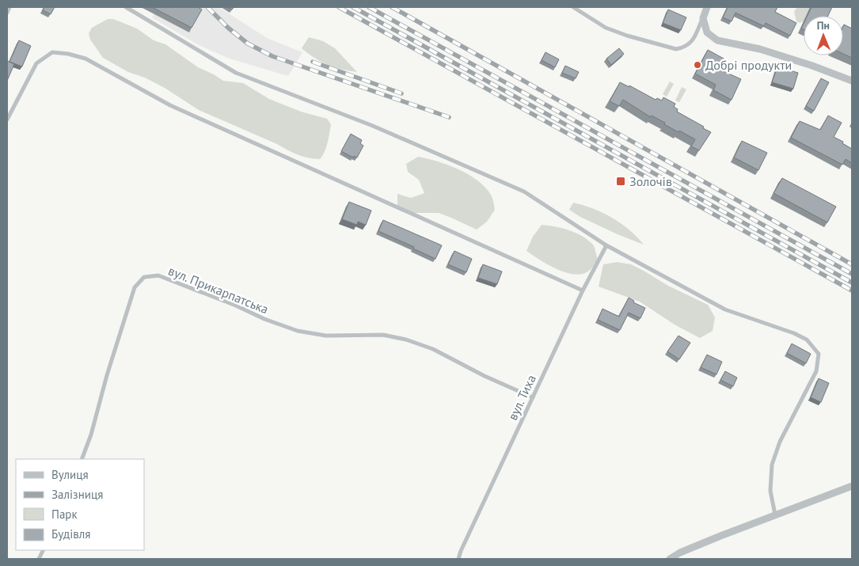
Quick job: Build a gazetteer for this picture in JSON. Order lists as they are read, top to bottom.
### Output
{
  "streets": {
    "street": ["вул. Прикарпатська", "вул. Тиха"]
  },
  "crossings": [
    ["вул. Прикарпатська", "вул. Тиха"]
  ],
  "places": {
    "other": ["Добрі продукти"],
    "transit": ["Золочів"]
  },
  "legend": [
    "Вулиця",
    "Залізниця",
    "Парк",
    "Будівля"
  ],
  "north": "top"
}
